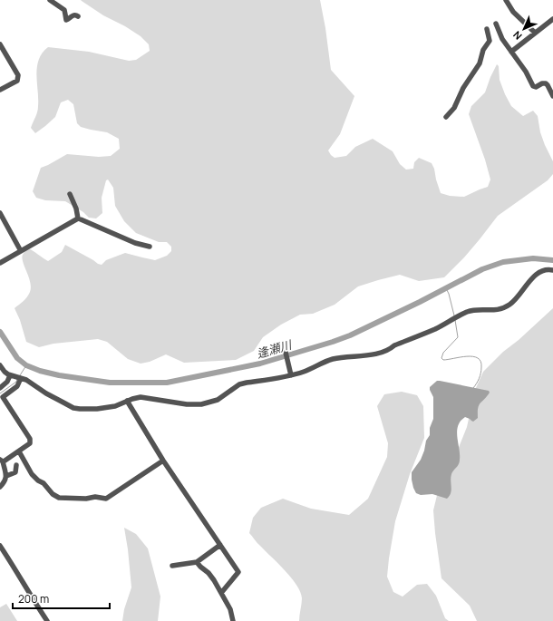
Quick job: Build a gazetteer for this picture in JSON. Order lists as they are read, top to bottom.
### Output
{
  "water": ["逢瀬川"],
  "scale_bar": "200 m",
  "north": "bottom left"
}
